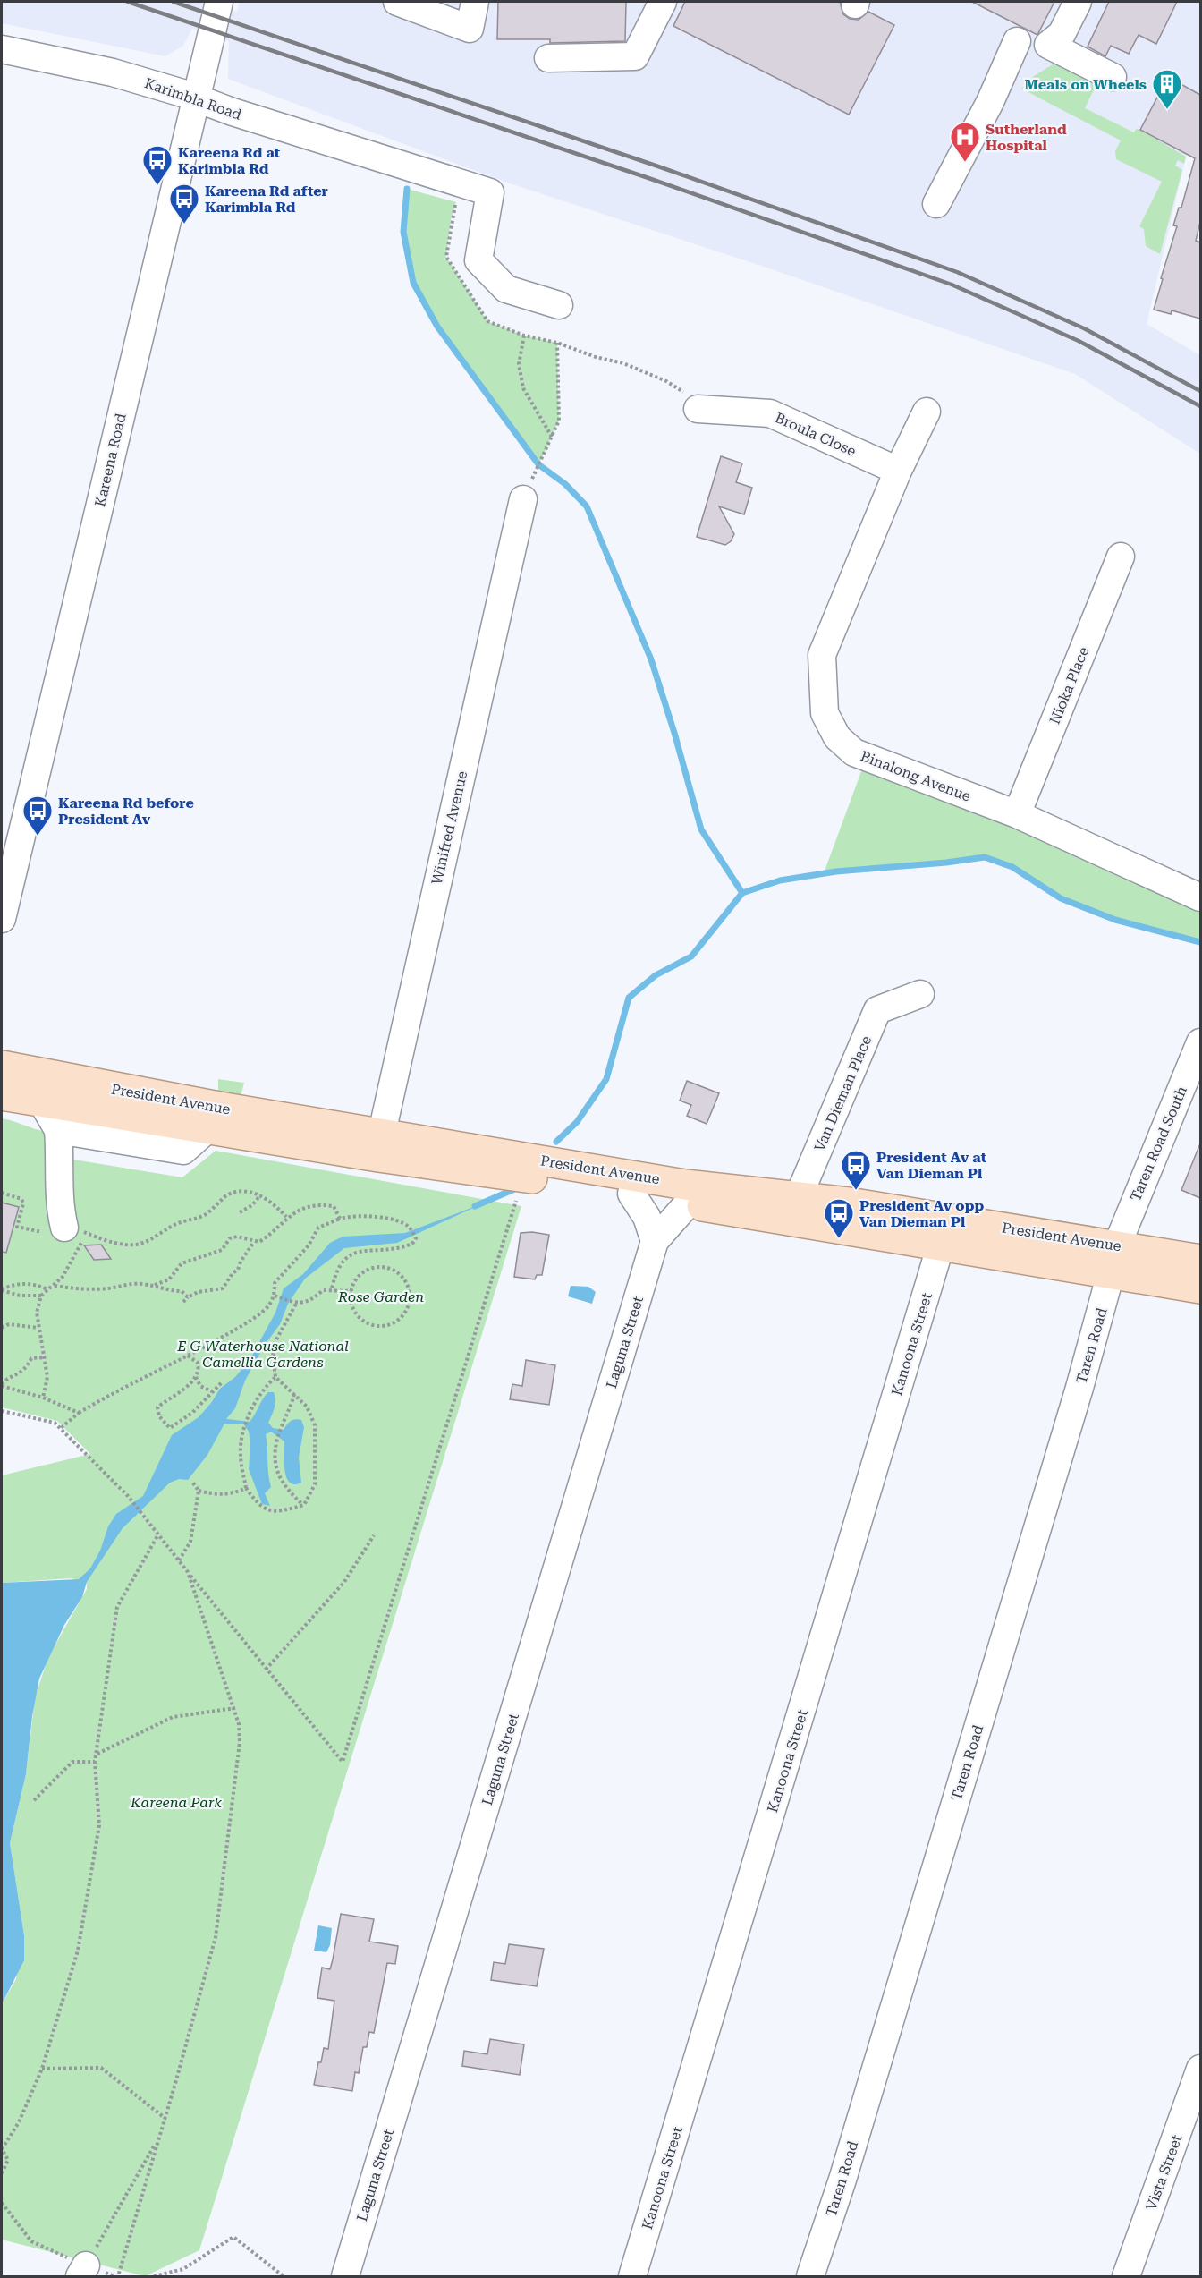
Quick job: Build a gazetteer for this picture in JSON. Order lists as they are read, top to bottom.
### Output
{
  "streets": {
    "main road": ["President Avenue"],
    "street": [
      "Karimbla Road",
      "Broula Close",
      "Kareena Road",
      "Nioka Place",
      "Binalong Avenue",
      "Winifred Avenue",
      "Van Dieman Place",
      "Taren Road South",
      "Laguna Street",
      "Kanoona Street",
      "Taren Road",
      "Vista Street"
    ]
  },
  "crossings": [
    ["Karimbla Road", "Kareena Road"],
    ["Broula Close", "Binalong Avenue"],
    ["Nioka Place", "Binalong Avenue"],
    ["Winifred Avenue", "President Avenue"],
    ["Van Dieman Place", "President Avenue"],
    ["President Avenue", "Taren Road South"],
    ["President Avenue", "Laguna Street"],
    ["President Avenue", "Kanoona Street"],
    ["President Avenue", "Taren Road"],
    ["Taren Road South", "Taren Road"]
  ],
  "parks": ["Rose Garden", "E G Waterhouse National Camellia Gardens", "Kareena Park"],
  "places": {
    "building": ["Meals on Wheels"],
    "hospital": ["Sutherland Hospital"],
    "bus stop": [
      "Kareena Rd at Karimbla Rd",
      "Kareena Rd after Karimbla Rd",
      "Kareena Rd before President Av",
      "President Av at Van Dieman Pl",
      "President Av opp Van Dieman Pl"
    ]
  }
}
